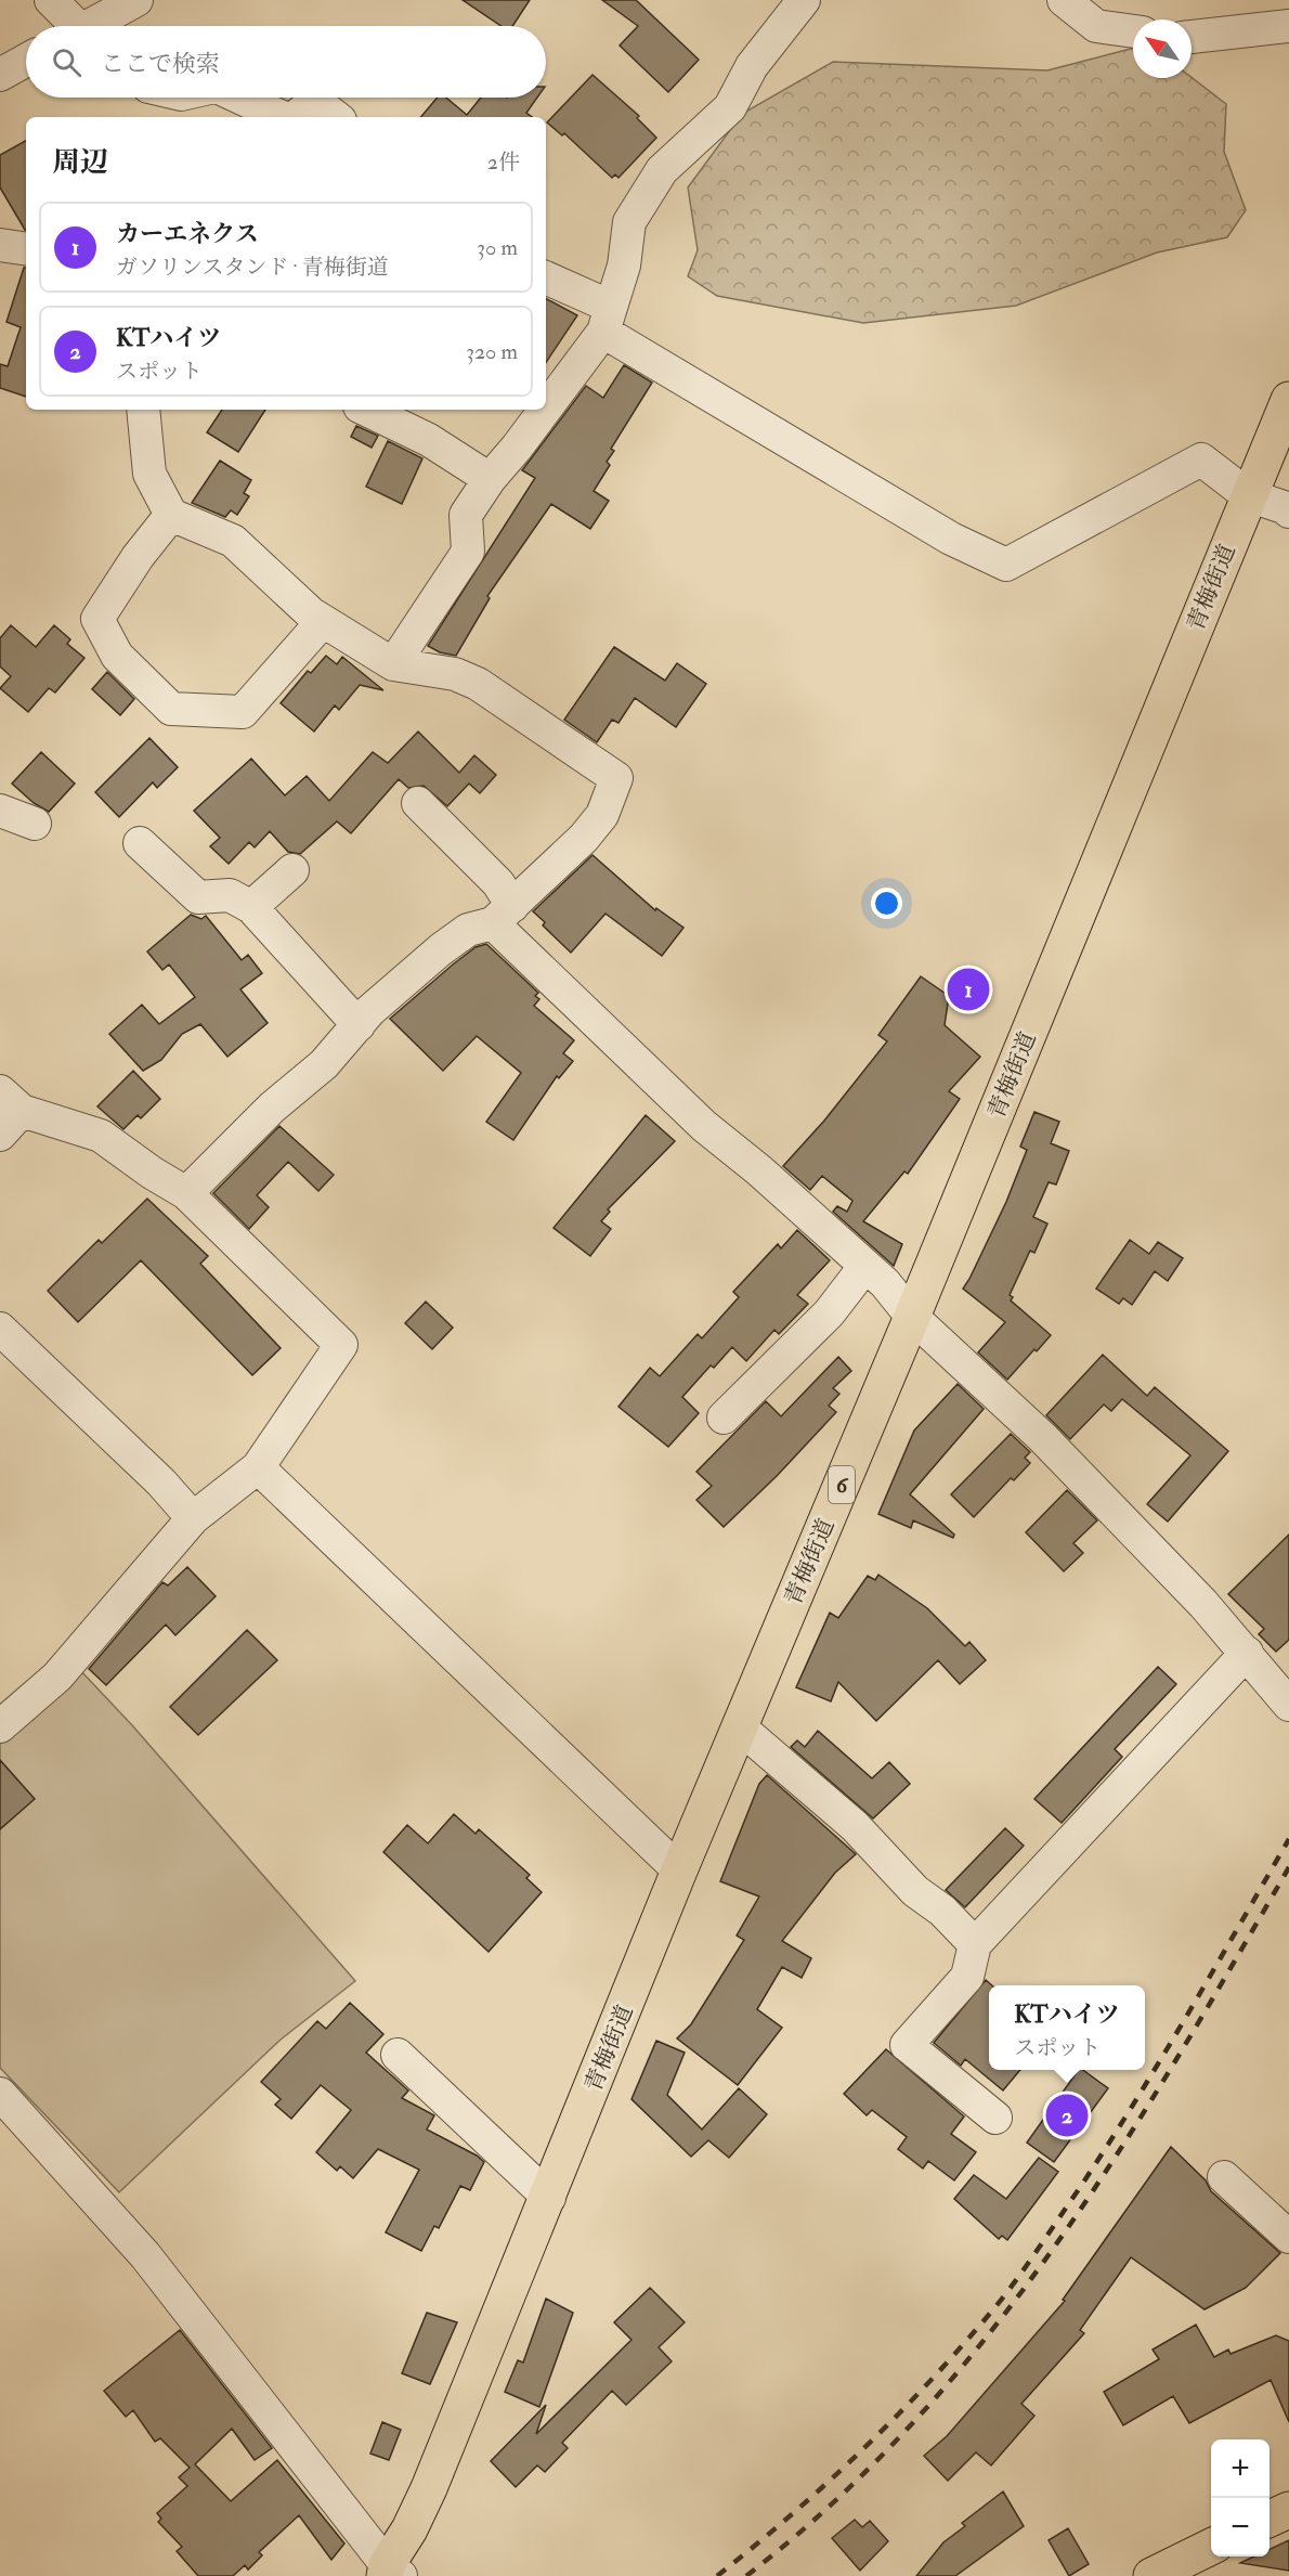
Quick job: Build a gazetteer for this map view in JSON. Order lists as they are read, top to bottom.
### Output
{
  "streets": {
    "main road": ["青梅街道", "6"]
  },
  "north": "top left",
  "page": {
    "search": "ここで検索",
    "heading": ["周辺", "2件"],
    "list": [
      {
        "mark": "1",
        "name": "カーエネクス",
        "note": "ガソリンスタンド · 青梅街道",
        "value": "30 m"
      },
      {
        "mark": "2",
        "name": "KTハイツ",
        "note": "スポット",
        "value": "320 m"
      }
    ],
    "pins": ["1", "2"],
    "popup": ["KTハイツ", "スポット"],
    "map_buttons": ["+", "−"]
  }
}
